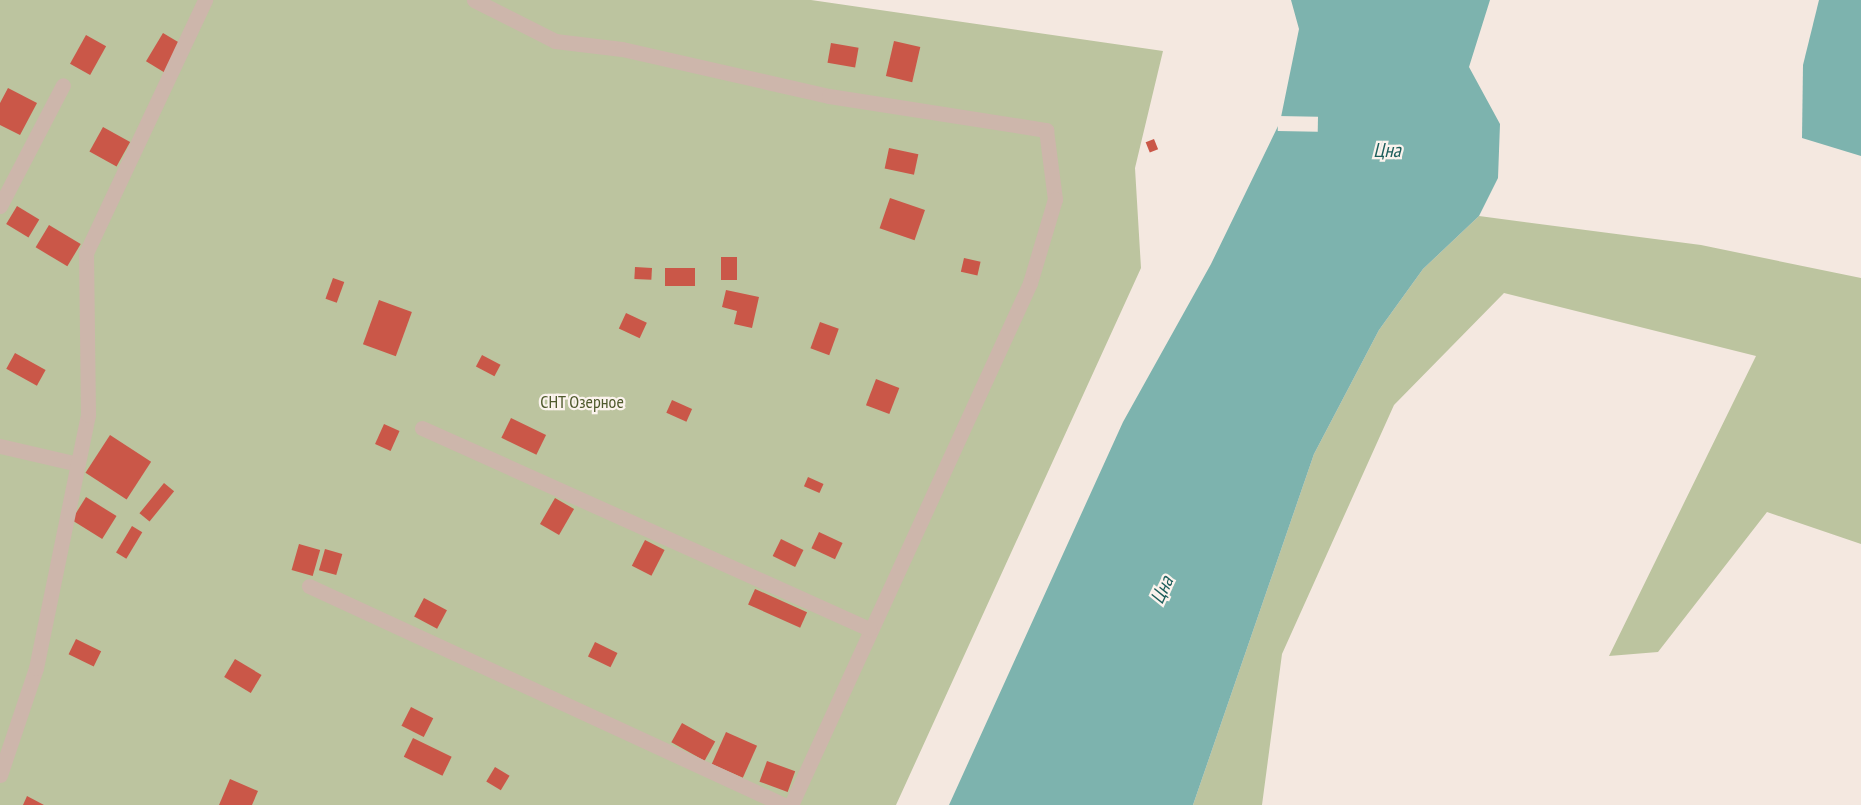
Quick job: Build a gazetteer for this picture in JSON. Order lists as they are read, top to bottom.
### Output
{
  "water": ["Цна"],
  "parks": ["СНТ Озерное"]
}
